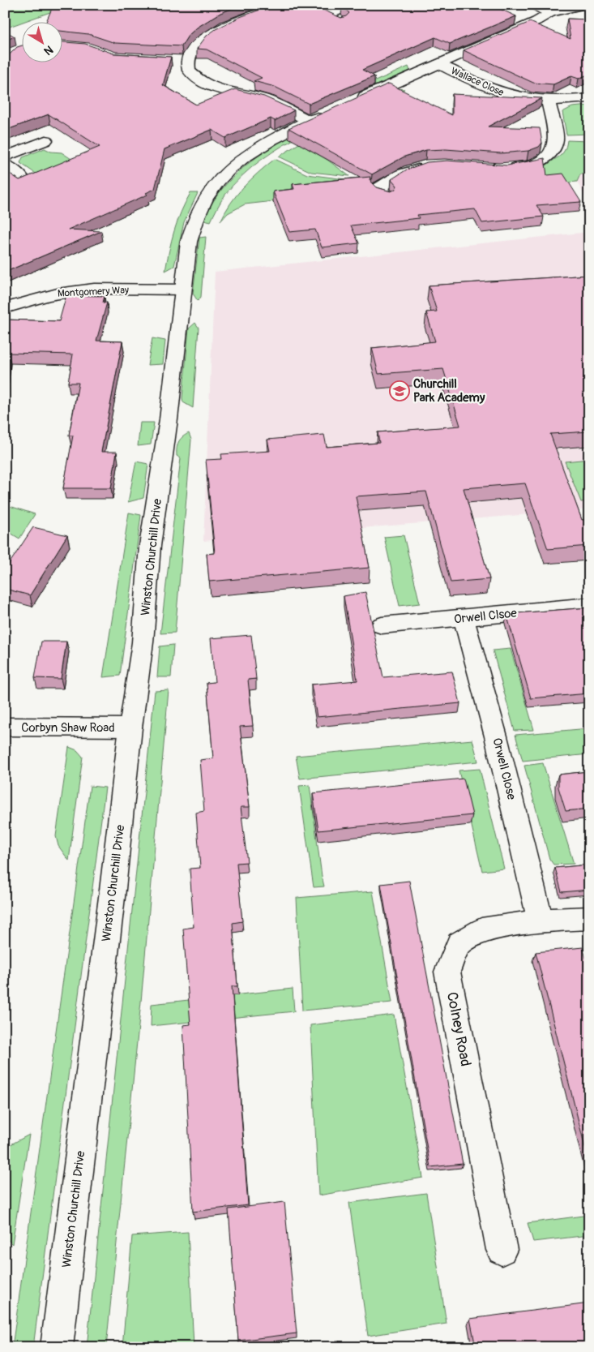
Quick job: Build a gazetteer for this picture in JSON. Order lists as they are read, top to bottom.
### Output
{
  "streets": {
    "street": [
      "Wallace Close",
      "Montgomery Way",
      "Winston Churchill Drive",
      "Orwell Clsoe",
      "Corbyn Shaw Road",
      "Orwell Close",
      "Colney Road"
    ]
  },
  "crossings": [
    ["Montgomery Way", "Winston Churchill Drive"],
    ["Winston Churchill Drive", "Corbyn Shaw Road"],
    ["Orwell Clsoe", "Orwell Close"],
    ["Orwell Close", "Colney Road"]
  ],
  "places": {
    "school or university": ["Churchill Park Academy"]
  },
  "north": "bottom right"
}
